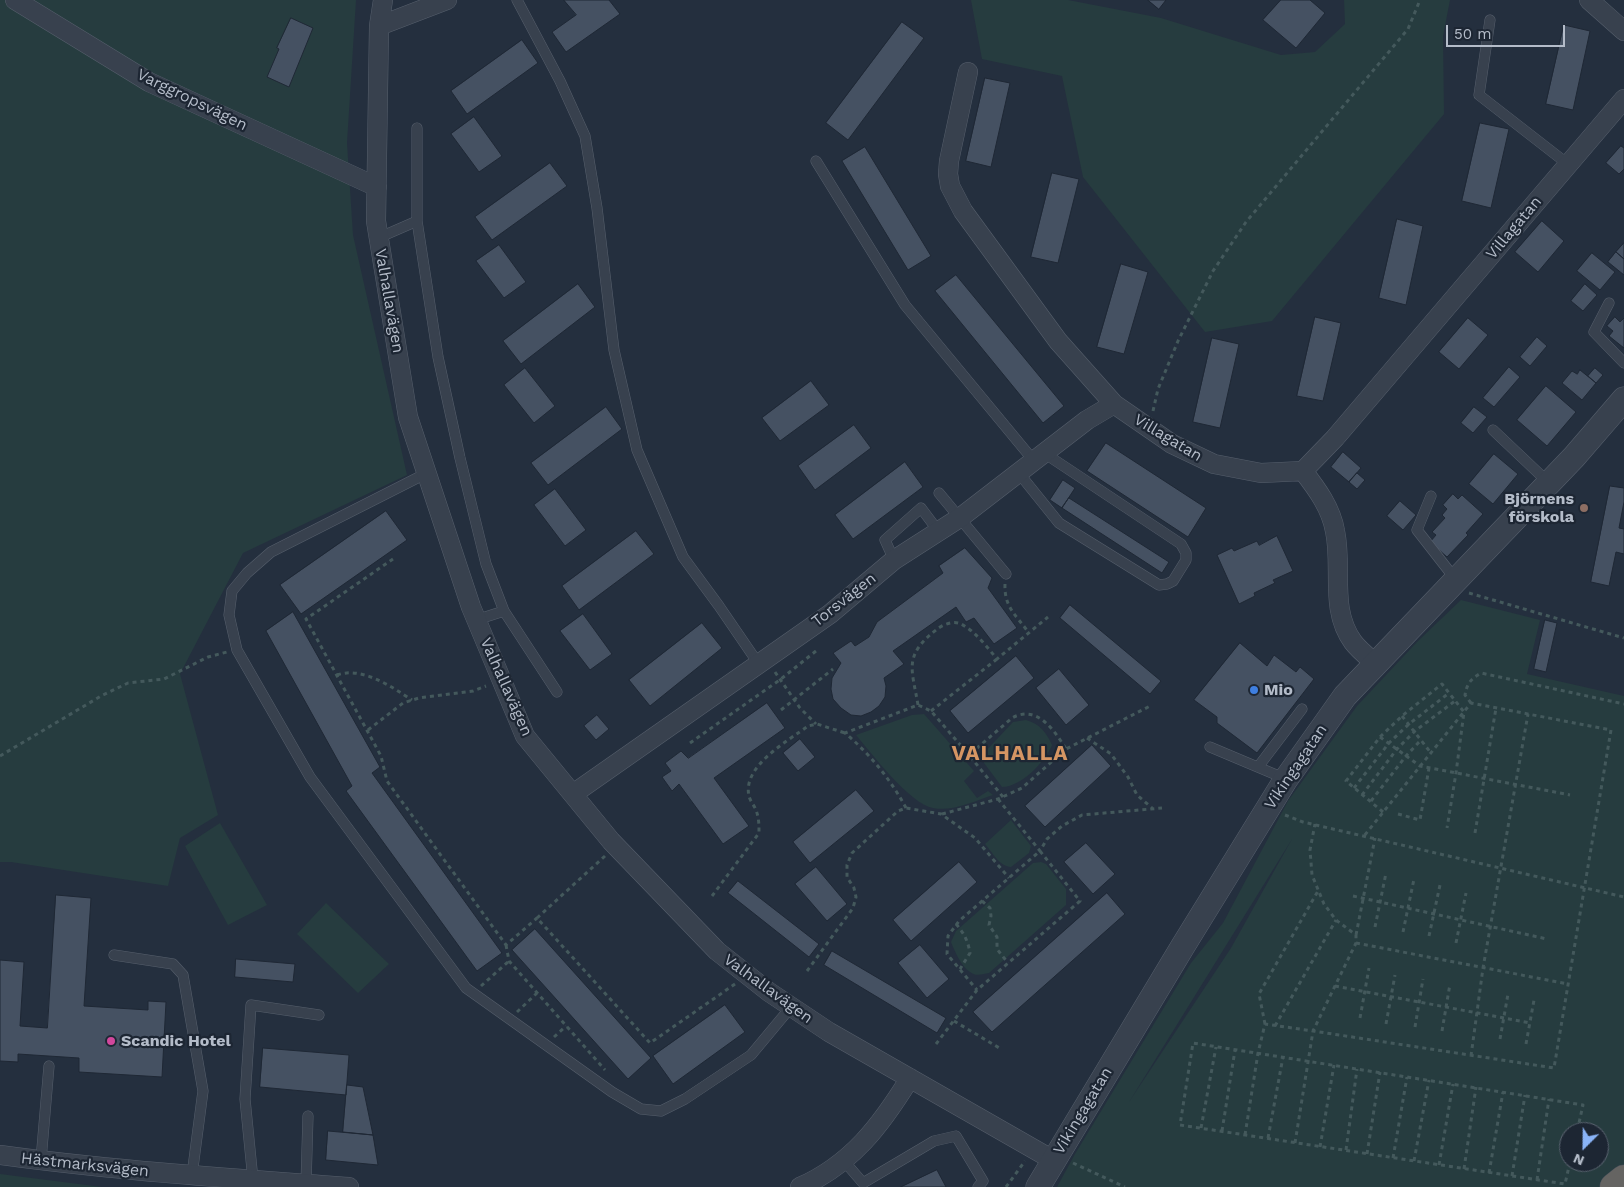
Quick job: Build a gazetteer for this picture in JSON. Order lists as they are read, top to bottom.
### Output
{
  "streets": {
    "street": [
      "Varggropsvägen",
      "Villagatan",
      "Valhallavägen",
      "Torsvägen",
      "Vikingagatan",
      "Hästmarksvägen"
    ]
  },
  "crossings": [
    ["Varggropsvägen", "Valhallavägen"],
    ["Villagatan", "Torsvägen"],
    ["Valhallavägen", "Torsvägen"],
    ["Valhallavägen", "Vikingagatan"]
  ],
  "districts": ["VALHALLA"],
  "places": ["Björnens förskola", "Mio", "Scandic Hotel"],
  "scale_bar": "50 m",
  "north": "bottom left"
}
